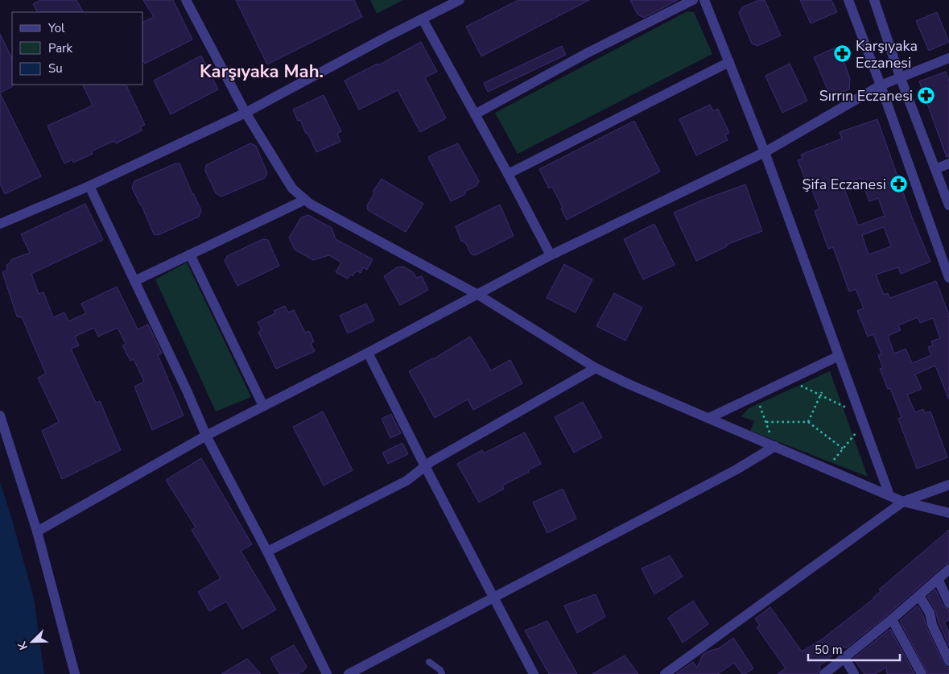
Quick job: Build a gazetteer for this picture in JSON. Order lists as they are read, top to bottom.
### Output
{
  "districts": ["Karşıyaka Mah."],
  "places": {
    "pharmacy": ["Karşıyaka Eczanesi", "Sırrın Eczanesi", "Şifa Eczanesi"]
  },
  "legend": ["Yol", "Park", "Su"],
  "scale_bar": "50 m",
  "north": "bottom left"
}
